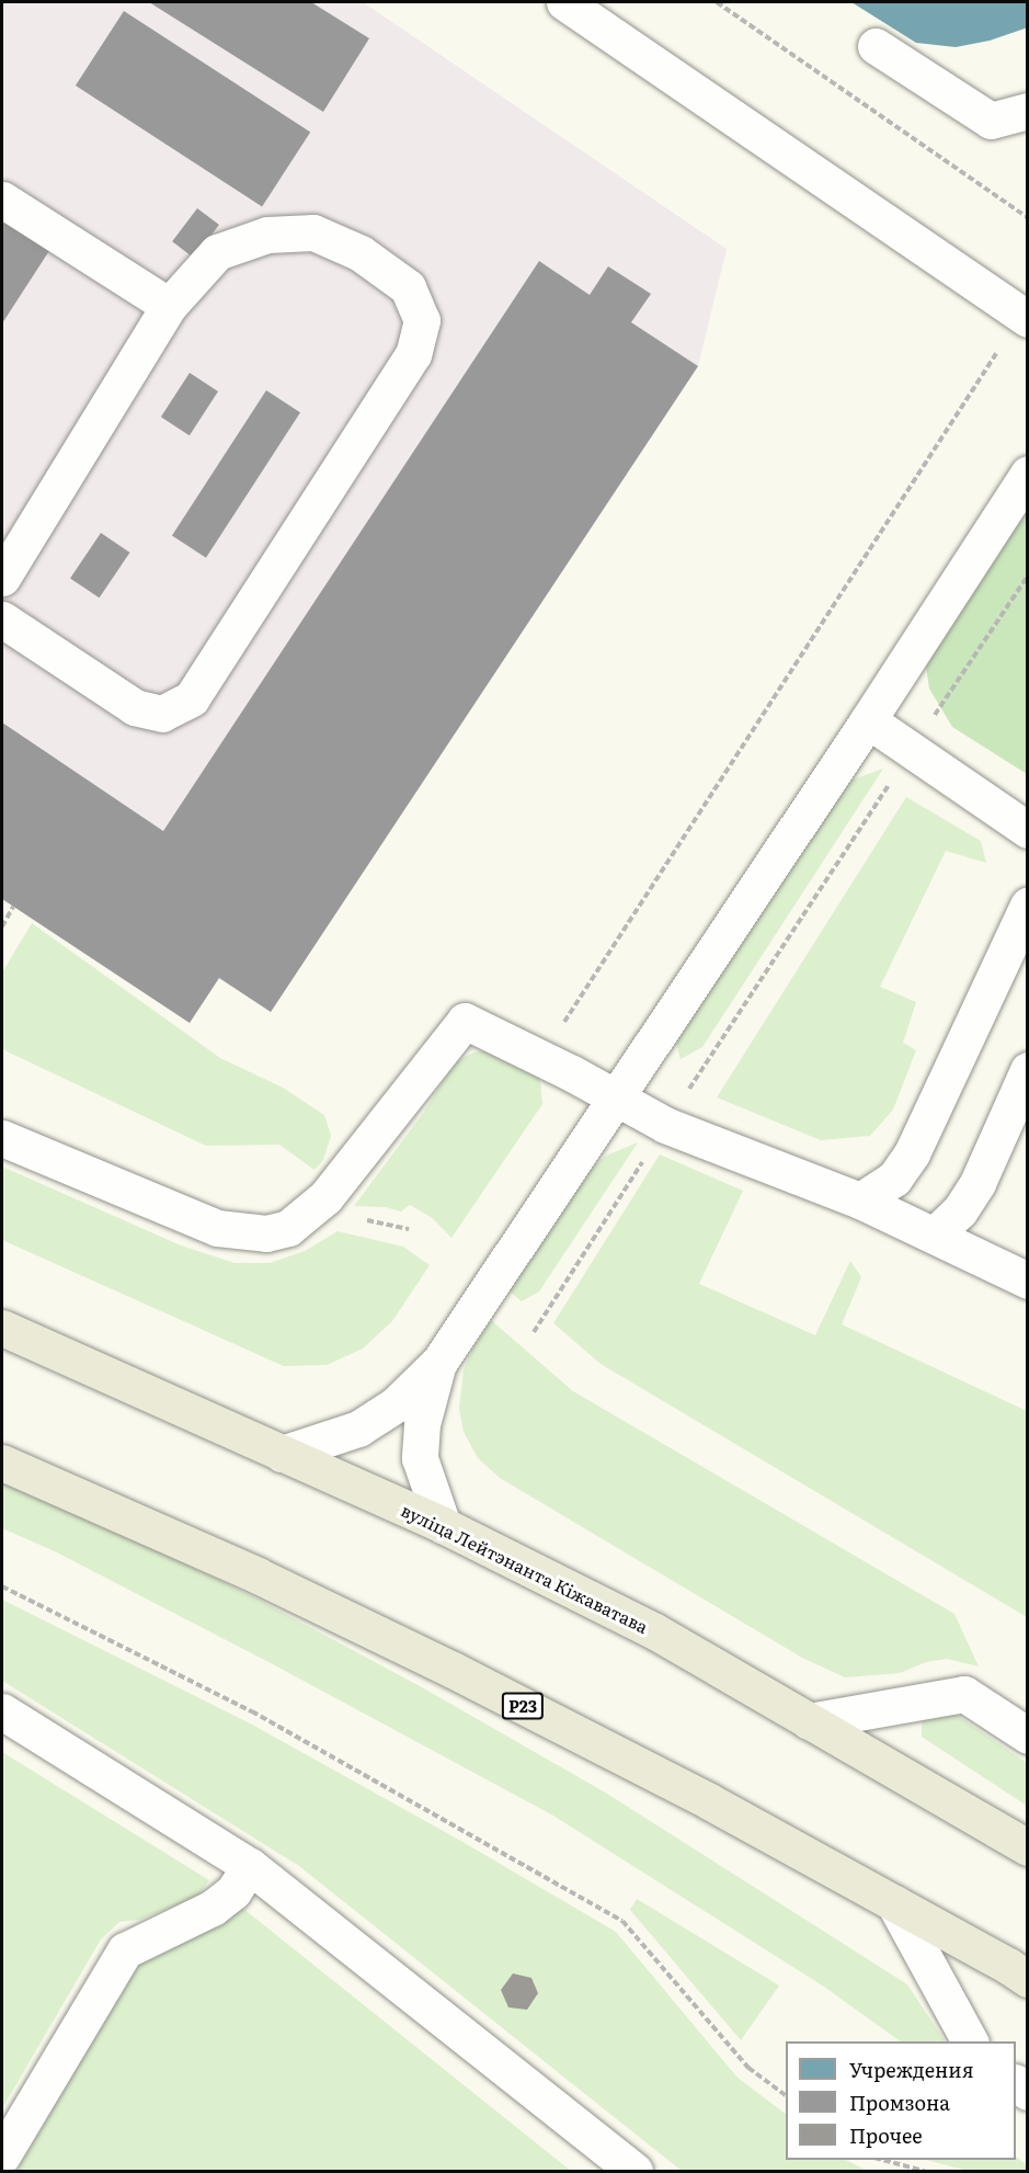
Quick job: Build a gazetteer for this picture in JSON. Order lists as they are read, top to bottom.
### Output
{
  "streets": {
    "main road": ["вуліца Лейтэнанта Кіжаватава", "Р23"]
  },
  "legend": ["Учреждения", "Промзона", "Прочее"]
}
